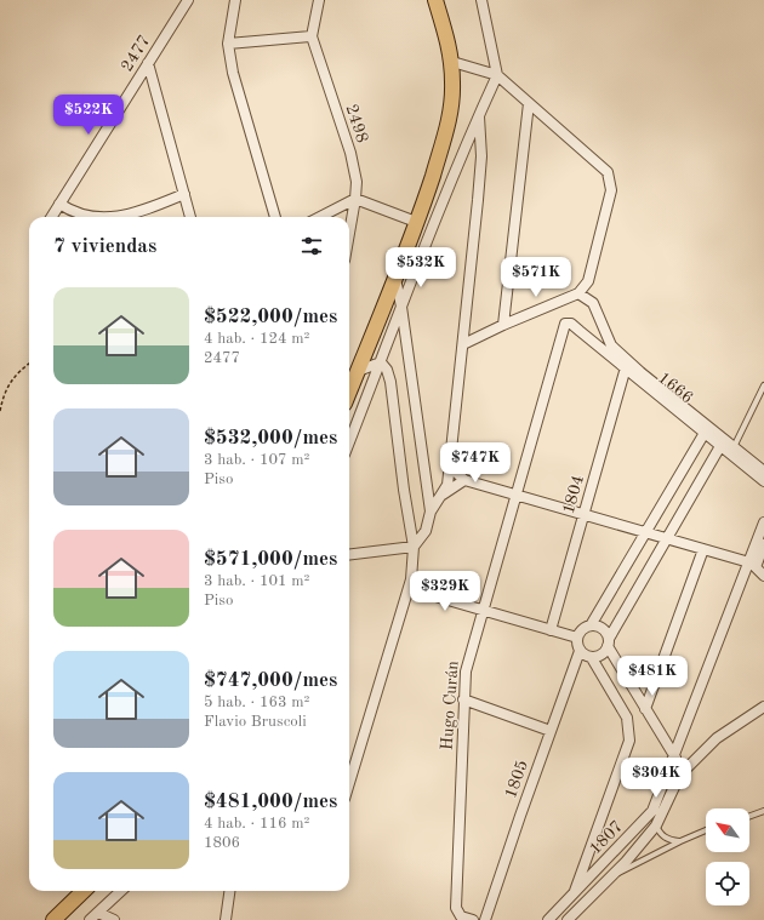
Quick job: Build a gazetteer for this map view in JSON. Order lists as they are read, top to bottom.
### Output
{
  "streets": {
    "street": [
      "2477",
      "2498",
      "1666",
      "1804",
      "Hugo Curán",
      "1805",
      "1807"
    ]
  },
  "crossings": [
    ["1666", "1804"],
    ["1666", "Hugo Curán"]
  ],
  "north": "top left",
  "page": {
    "price": [
      "$522K",
      "$532K",
      "$571K",
      "$747K",
      "$329K",
      "$481K",
      "$304K"
    ],
    "heading": "7 viviendas",
    "list": [
      {
        "name": "$522,000/mes",
        "note": "4 hab. · 124 m² · 2477"
      },
      {
        "name": "$532,000/mes",
        "note": "3 hab. · 107 m² · Piso"
      },
      {
        "name": "$571,000/mes",
        "note": "3 hab. · 101 m² · Piso"
      },
      {
        "name": "$747,000/mes",
        "note": "5 hab. · 163 m² · Flavio Bruscoli"
      },
      {
        "name": "$481,000/mes",
        "note": "4 hab. · 116 m² · 1806"
      }
    ]
  }
}
